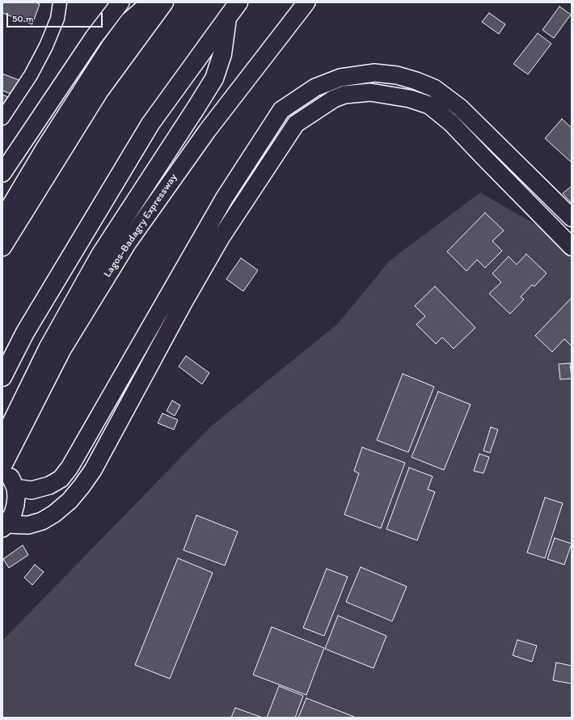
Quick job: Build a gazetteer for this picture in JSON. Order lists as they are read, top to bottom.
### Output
{
  "streets": {
    "main road": ["Lagos-Badagry Expressway"]
  },
  "scale_bar": "50 m"
}
